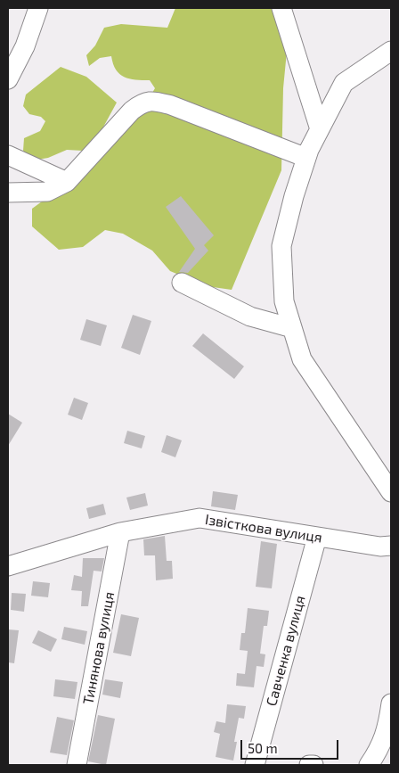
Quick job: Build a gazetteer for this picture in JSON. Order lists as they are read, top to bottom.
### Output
{
  "streets": {
    "street": ["Iзвiсткова вулиця", "Тинянова вулиця", "Савченка вулиця"]
  },
  "crossings": [
    ["Iзвiсткова вулиця", "Тинянова вулиця"],
    ["Iзвiсткова вулиця", "Савченка вулиця"]
  ],
  "scale_bar": "50 m"
}
